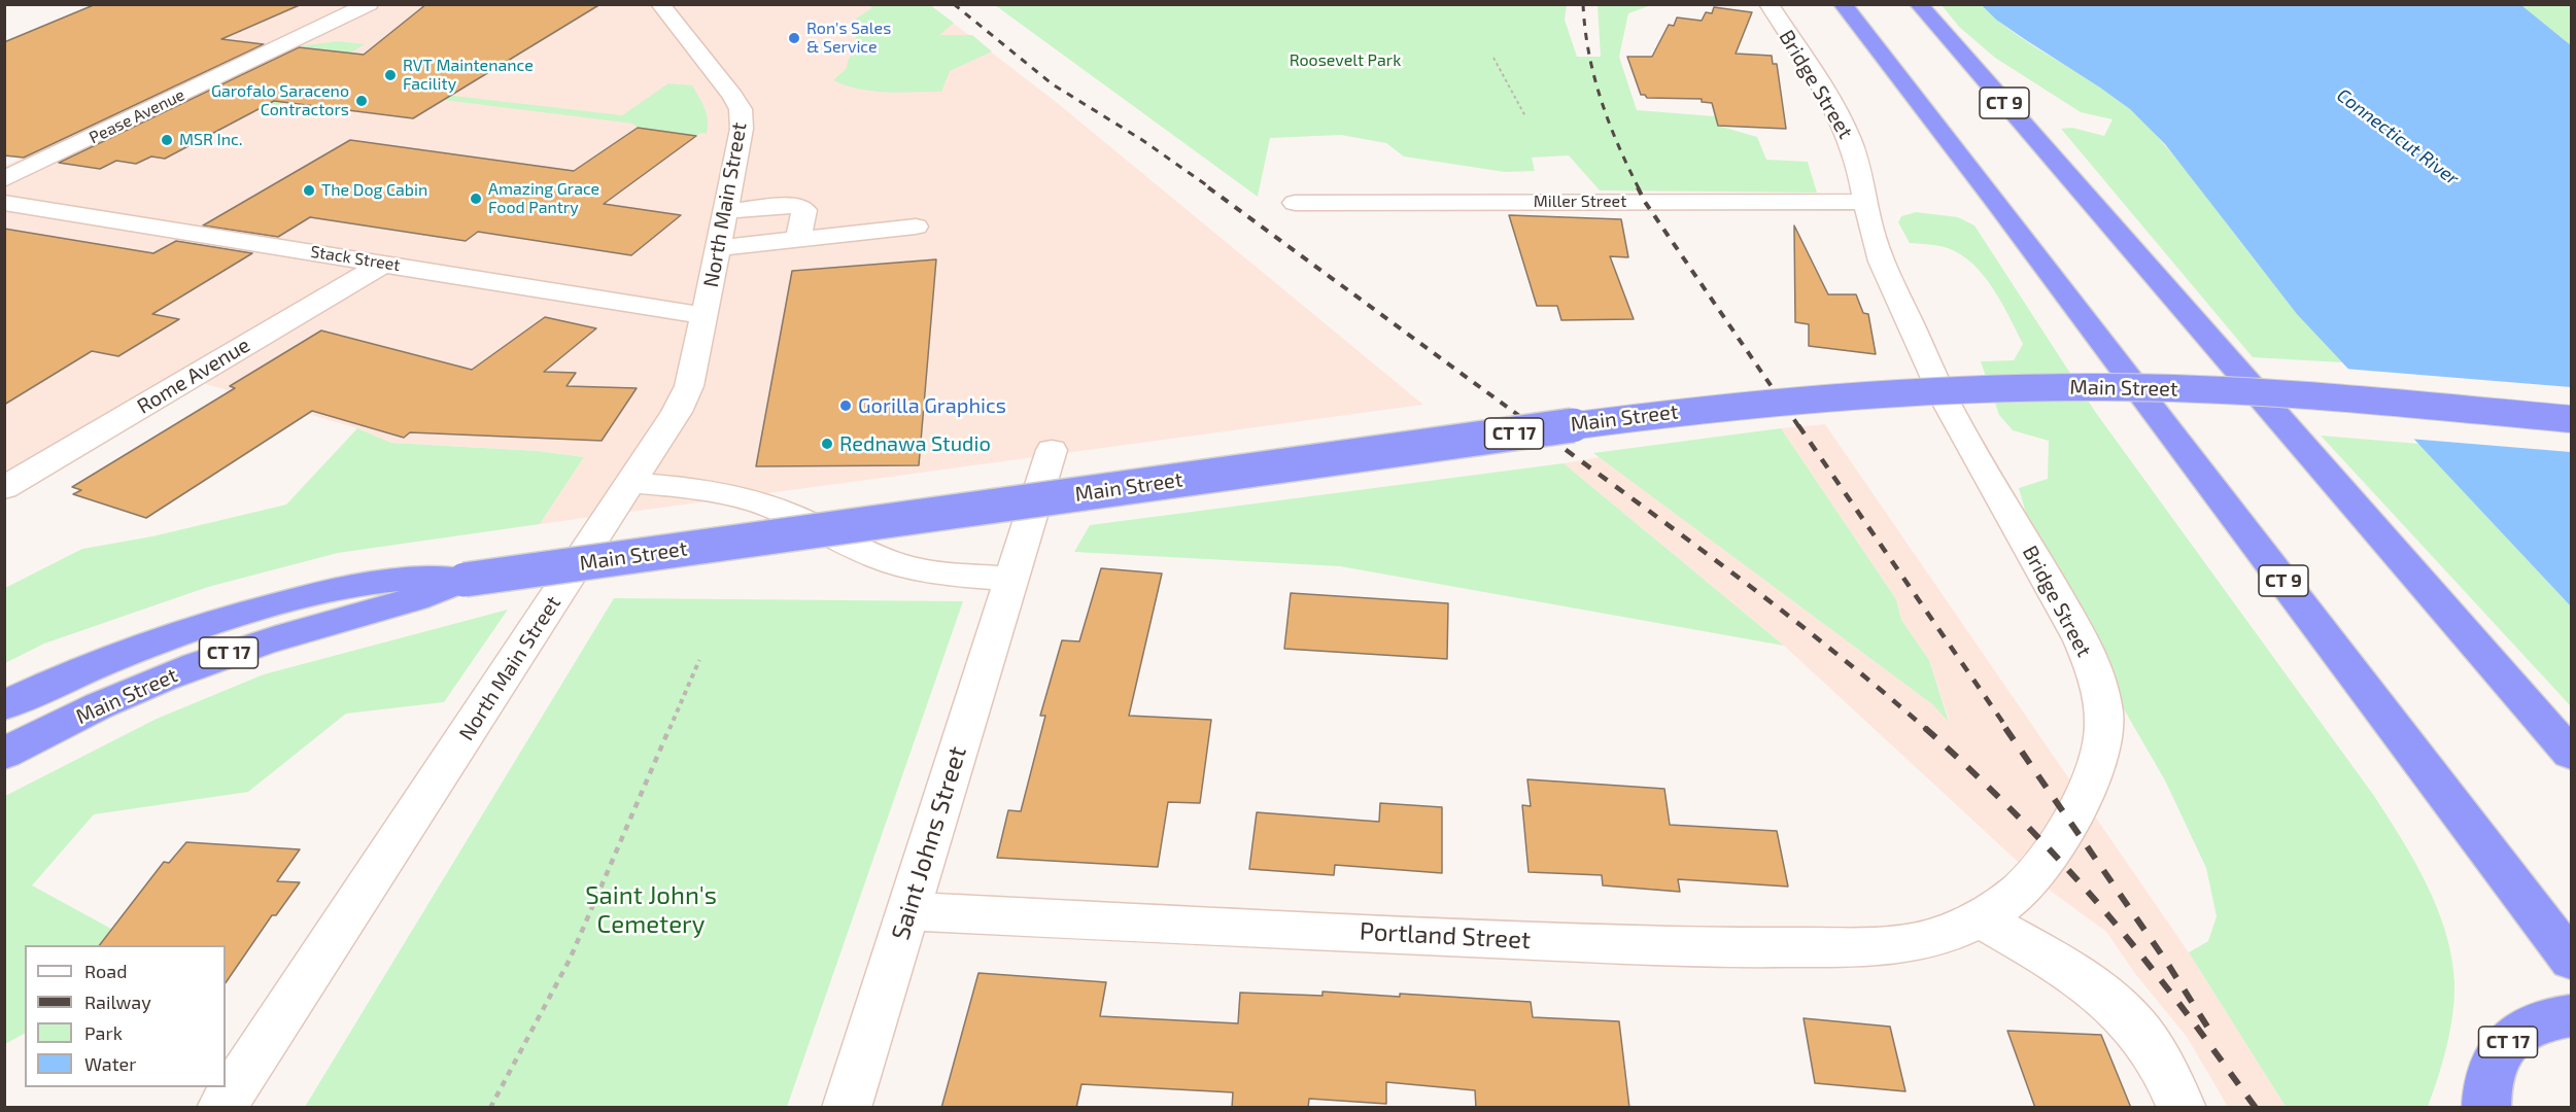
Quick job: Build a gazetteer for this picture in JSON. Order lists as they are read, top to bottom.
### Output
{
  "streets": {
    "highway": ["CT 9", "Main Street", "CT 17"],
    "street": [
      "Bridge Street",
      "Pease Avenue",
      "Miller Street",
      "North Main Street",
      "Stack Street",
      "Rome Avenue",
      "Saint Johns Street",
      "Portland Street"
    ]
  },
  "crossings": [
    ["Bridge Street", "Miller Street"],
    ["Bridge Street", "Portland Street"],
    ["North Main Street", "Stack Street"],
    ["Stack Street", "Rome Avenue"],
    ["Saint Johns Street", "Portland Street"]
  ],
  "water": ["Connecticut River"],
  "parks": ["Roosevelt Park", "Saint John's Cemetery"],
  "places": [
    "Ron's Sales & Service",
    "RVT Maintenance Facility",
    "Garofalo Saraceno Contractors",
    "MSR Inc.",
    "The Dog Cabin",
    "Amazing Grace Food Pantry",
    "Gorilla Graphics",
    "Rednawa Studio"
  ],
  "legend": [
    "Road",
    "Railway",
    "Park",
    "Water"
  ]
}
